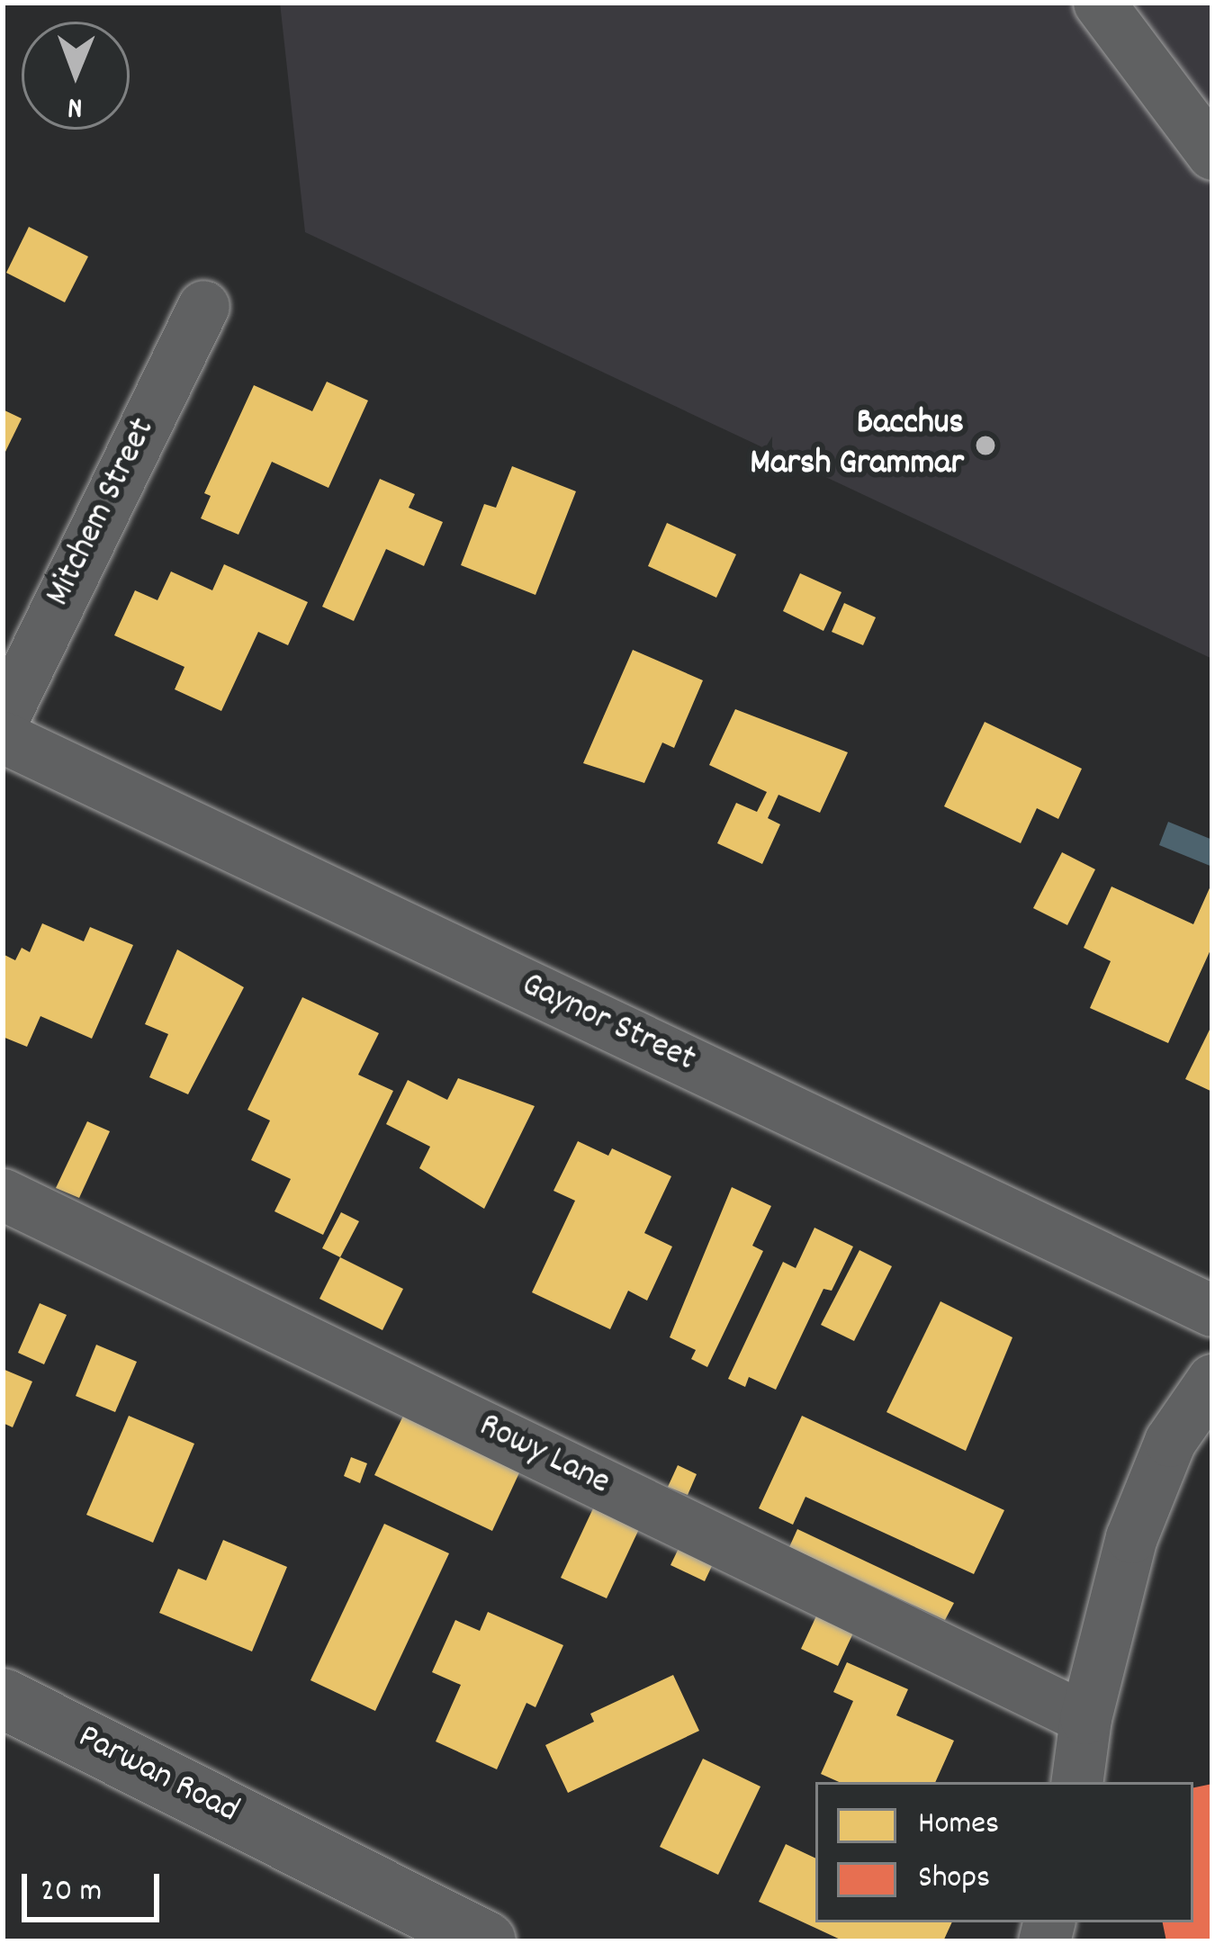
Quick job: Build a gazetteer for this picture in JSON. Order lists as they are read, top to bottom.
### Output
{
  "streets": {
    "main road": ["Parwan Road"],
    "street": ["Mitchem Street", "Gaynor Street", "Rowy Lane"]
  },
  "places": ["Bacchus Marsh Grammar"],
  "legend": ["Homes", "Shops"],
  "scale_bar": "20 m",
  "north": "bottom"
}
